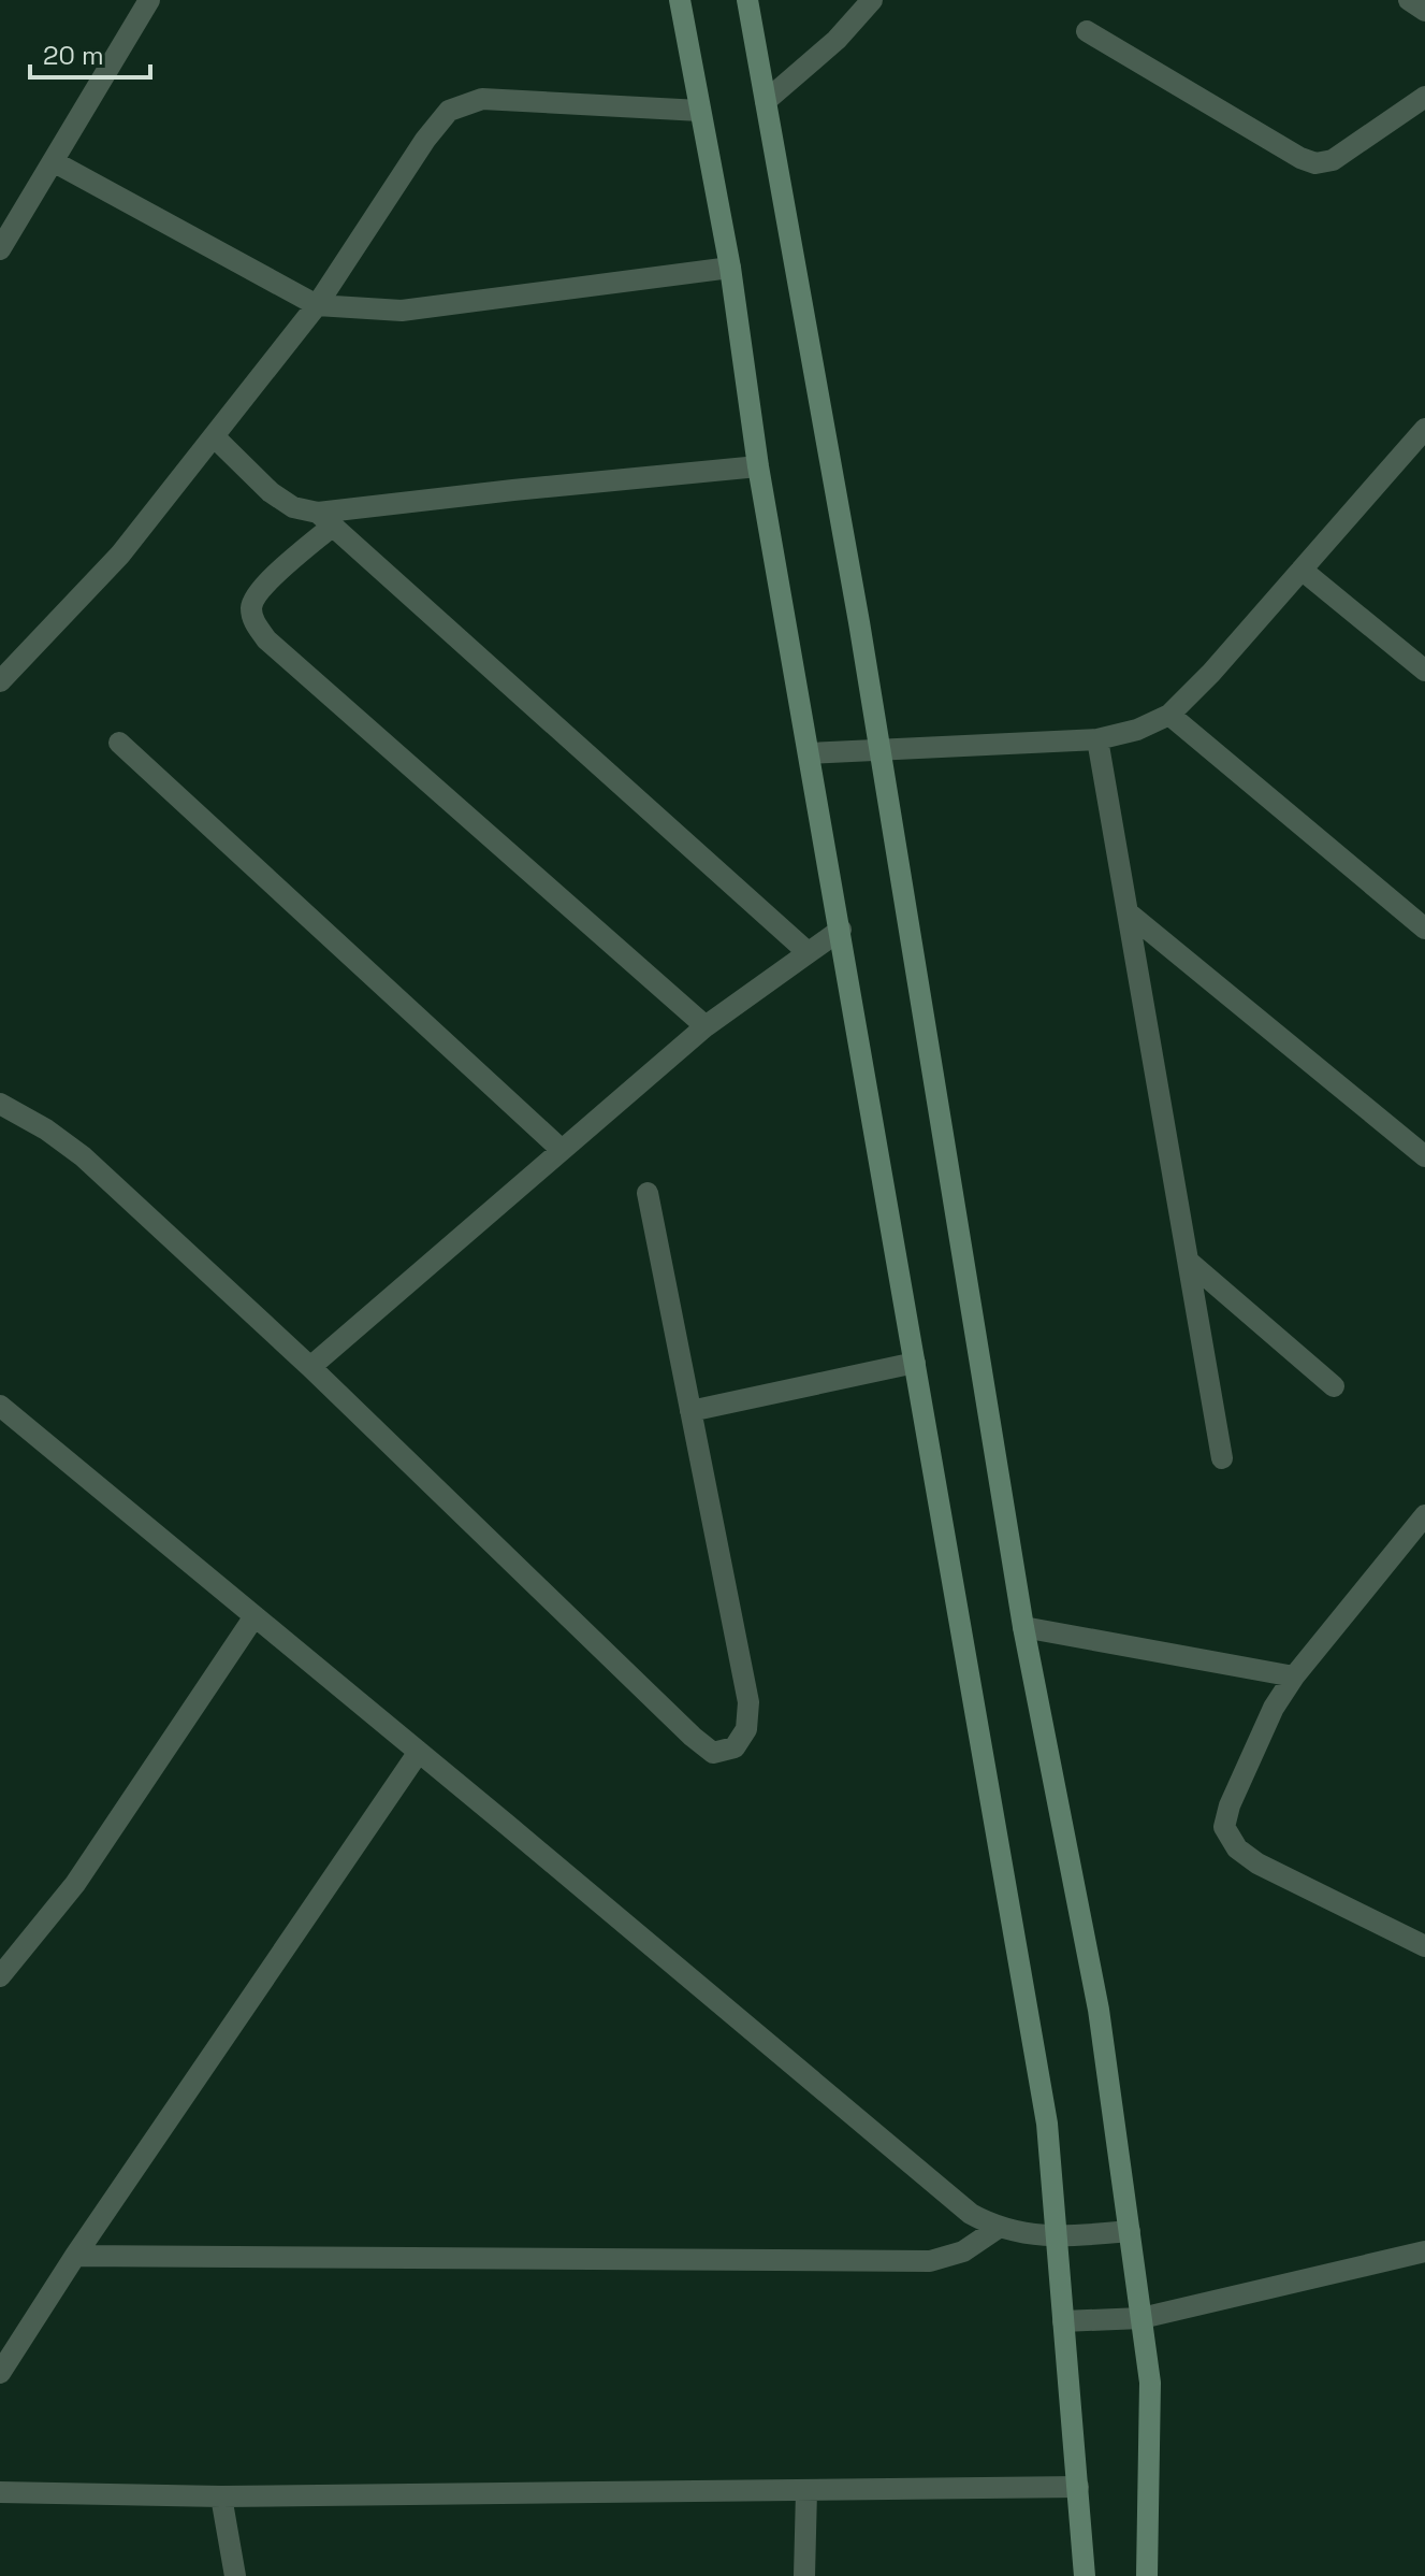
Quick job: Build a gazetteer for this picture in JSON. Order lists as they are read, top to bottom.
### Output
{
  "scale_bar": "20 m"
}
